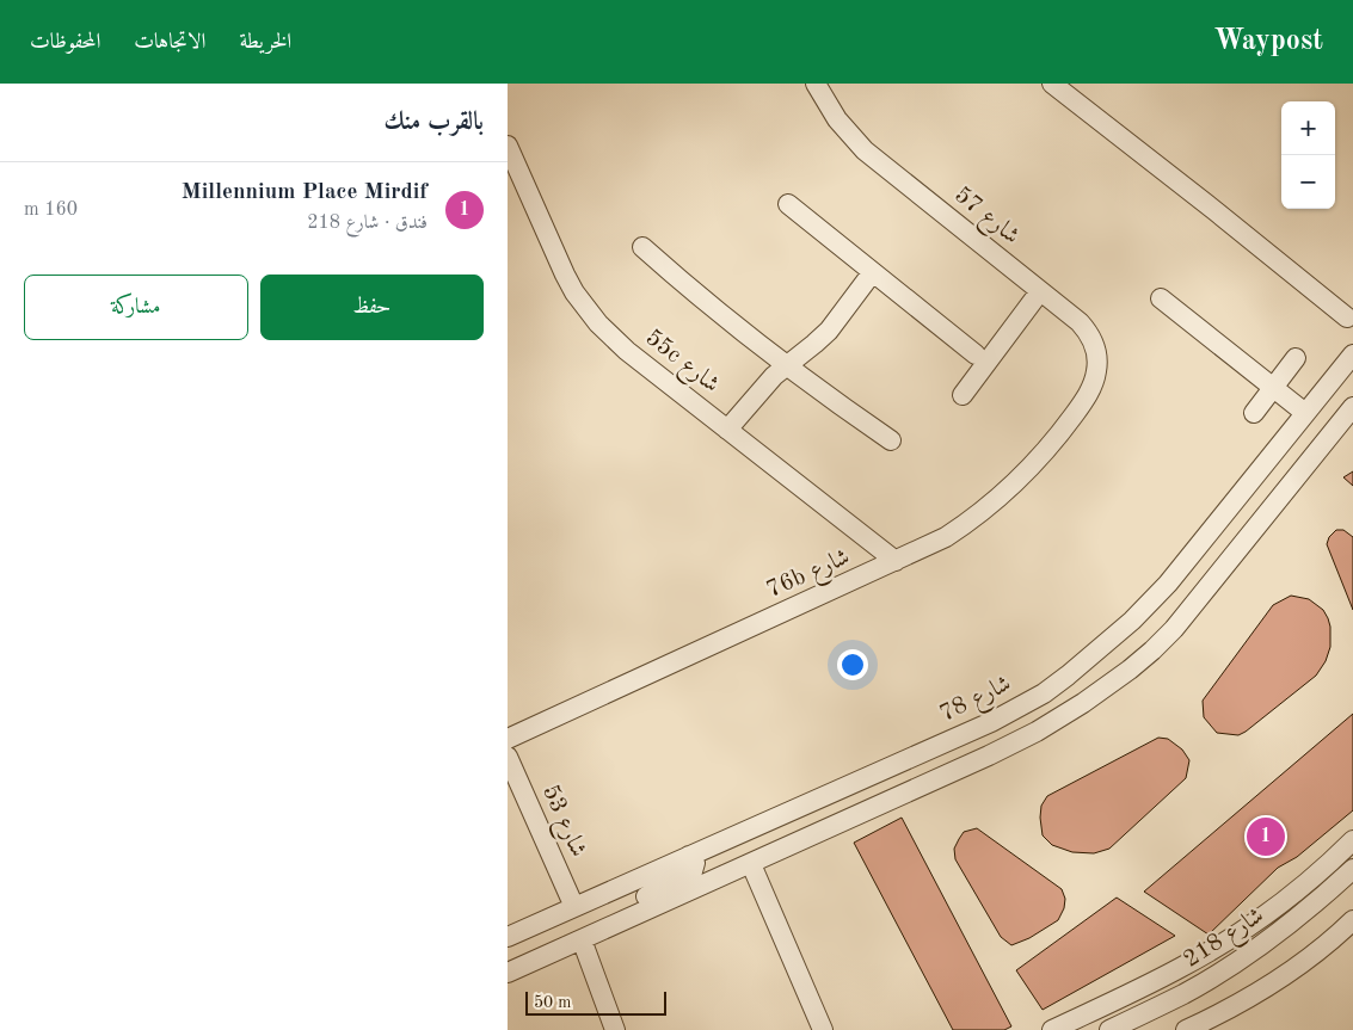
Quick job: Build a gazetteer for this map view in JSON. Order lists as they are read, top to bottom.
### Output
{
  "streets": {
    "street": [
      "شارع 57",
      "55c شارع",
      "76b شارع",
      "شارع 78",
      "شارع 53",
      "شارع 218"
    ]
  },
  "crossings": [
    ["شارع 57", "76b شارع"],
    ["55c شارع", "76b شارع"],
    ["شارع 78", "شارع 53"]
  ],
  "scale_bar": "50 m",
  "page": {
    "header": "Waypost",
    "nav": ["الخريطة", "الاتجاهات", "المحفوظات"],
    "heading": "بالقرب منك",
    "map_buttons": ["+", "−"],
    "list": [
      {
        "mark": "1",
        "name": "Millennium Place Mirdif",
        "note": "فندق · شارع 218",
        "value": "160 m"
      }
    ],
    "buttons": ["حفظ", "مشاركة"],
    "pins": "1",
    "scale": "50 m"
  }
}
